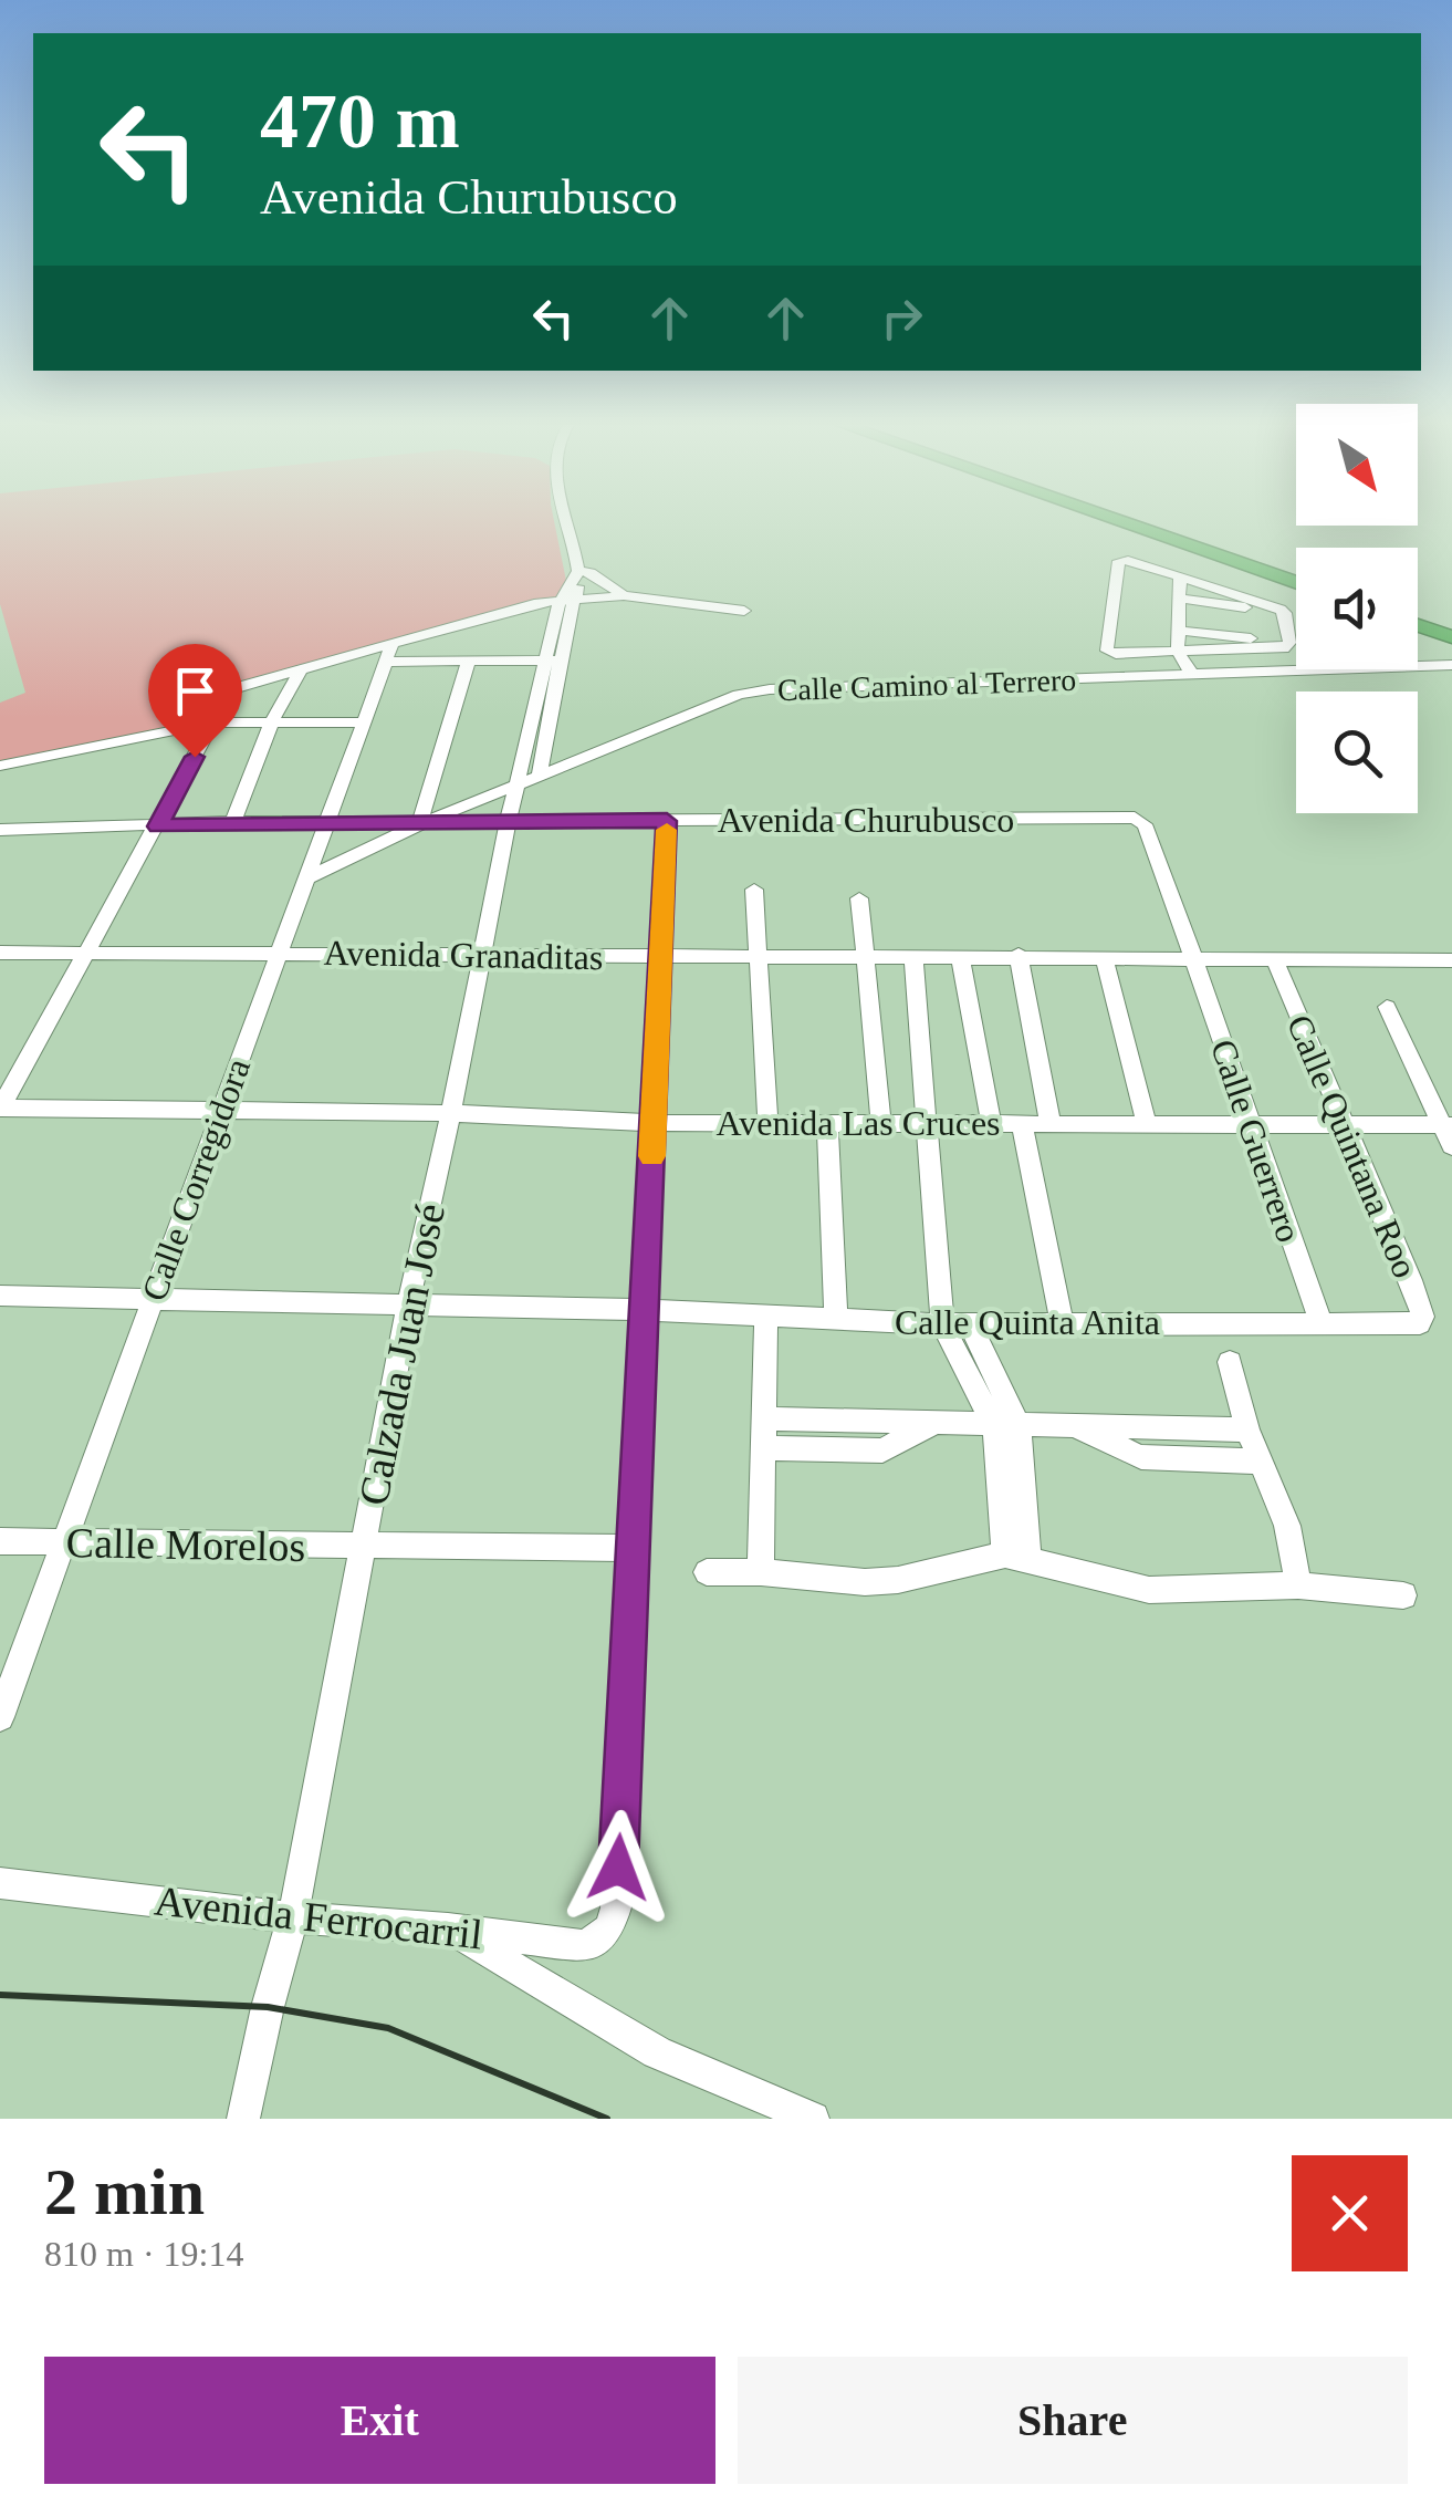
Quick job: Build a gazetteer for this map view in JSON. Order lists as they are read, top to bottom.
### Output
{
  "streets": {
    "street": [
      "Calle Camino al Terrero",
      "Avenida Churubusco",
      "Avenida Granaditas",
      "Avenida Las Cruces",
      "Calle Guerrero",
      "Calle Quintana Roo",
      "Calle Corregidora",
      "Calle Quinta Anita",
      "Calzada Juan José",
      "Calle Morelos",
      "Avenida Ferrocarril"
    ]
  },
  "crossings": [
    ["Calle Camino al Terrero", "Avenida Churubusco"],
    ["Calle Camino al Terrero", "Calle Corregidora"],
    ["Calle Camino al Terrero", "Calzada Juan José"],
    ["Avenida Churubusco", "Calle Guerrero"],
    ["Avenida Churubusco", "Calle Corregidora"],
    ["Avenida Churubusco", "Calzada Juan José"],
    ["Avenida Granaditas", "Calle Guerrero"],
    ["Avenida Granaditas", "Calle Quintana Roo"],
    ["Avenida Granaditas", "Calle Corregidora"],
    ["Avenida Granaditas", "Calzada Juan José"],
    ["Avenida Las Cruces", "Calle Guerrero"],
    ["Avenida Las Cruces", "Calle Quintana Roo"],
    ["Avenida Las Cruces", "Calle Corregidora"],
    ["Avenida Las Cruces", "Calzada Juan José"],
    ["Calle Guerrero", "Calle Quinta Anita"],
    ["Calle Quintana Roo", "Calle Quinta Anita"],
    ["Calle Corregidora", "Calle Quinta Anita"],
    ["Calle Corregidora", "Calle Morelos"],
    ["Calle Quinta Anita", "Calzada Juan José"],
    ["Calzada Juan José", "Calle Morelos"],
    ["Calzada Juan José", "Avenida Ferrocarril"],
    ["Calle Morelos", "Avenida Ferrocarril"]
  ],
  "north": "bottom right",
  "page": {
    "turn": ["470 m", "Avenida Churubusco"],
    "heading": ["2 min", "810 m · 19:14"],
    "buttons": ["Exit", "Share"]
  }
}
